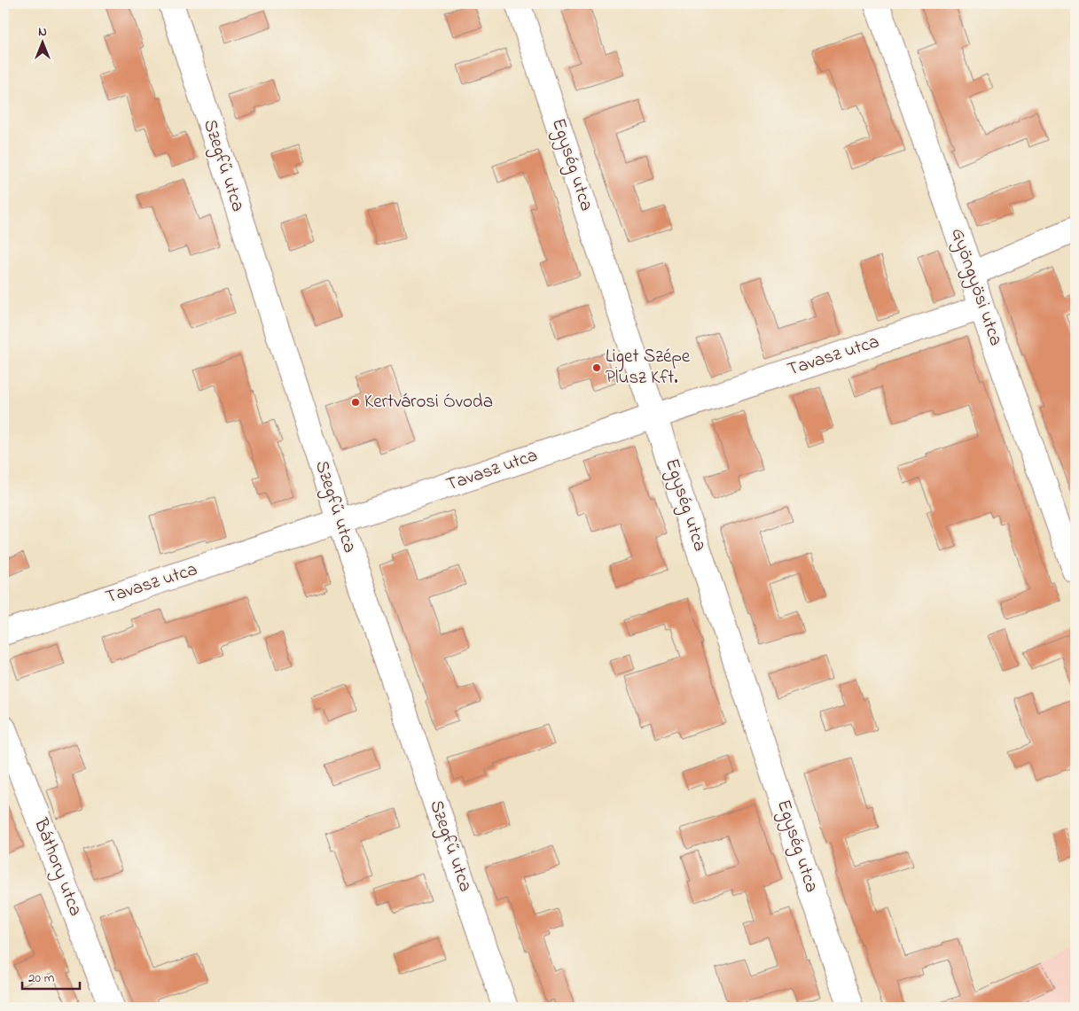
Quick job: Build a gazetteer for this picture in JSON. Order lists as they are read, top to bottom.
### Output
{
  "streets": {
    "street": [
      "Egység utca",
      "Szegfű utca",
      "Gyöngyösi utca",
      "Tavasz utca",
      "Báthory utca"
    ]
  },
  "crossings": [
    ["Egység utca", "Tavasz utca"],
    ["Szegfű utca", "Tavasz utca"],
    ["Gyöngyösi utca", "Tavasz utca"]
  ],
  "places": ["Liget Szépe Plusz Kft.", "Kertvárosi Óvoda"],
  "scale_bar": "20 m",
  "north": "top"
}
